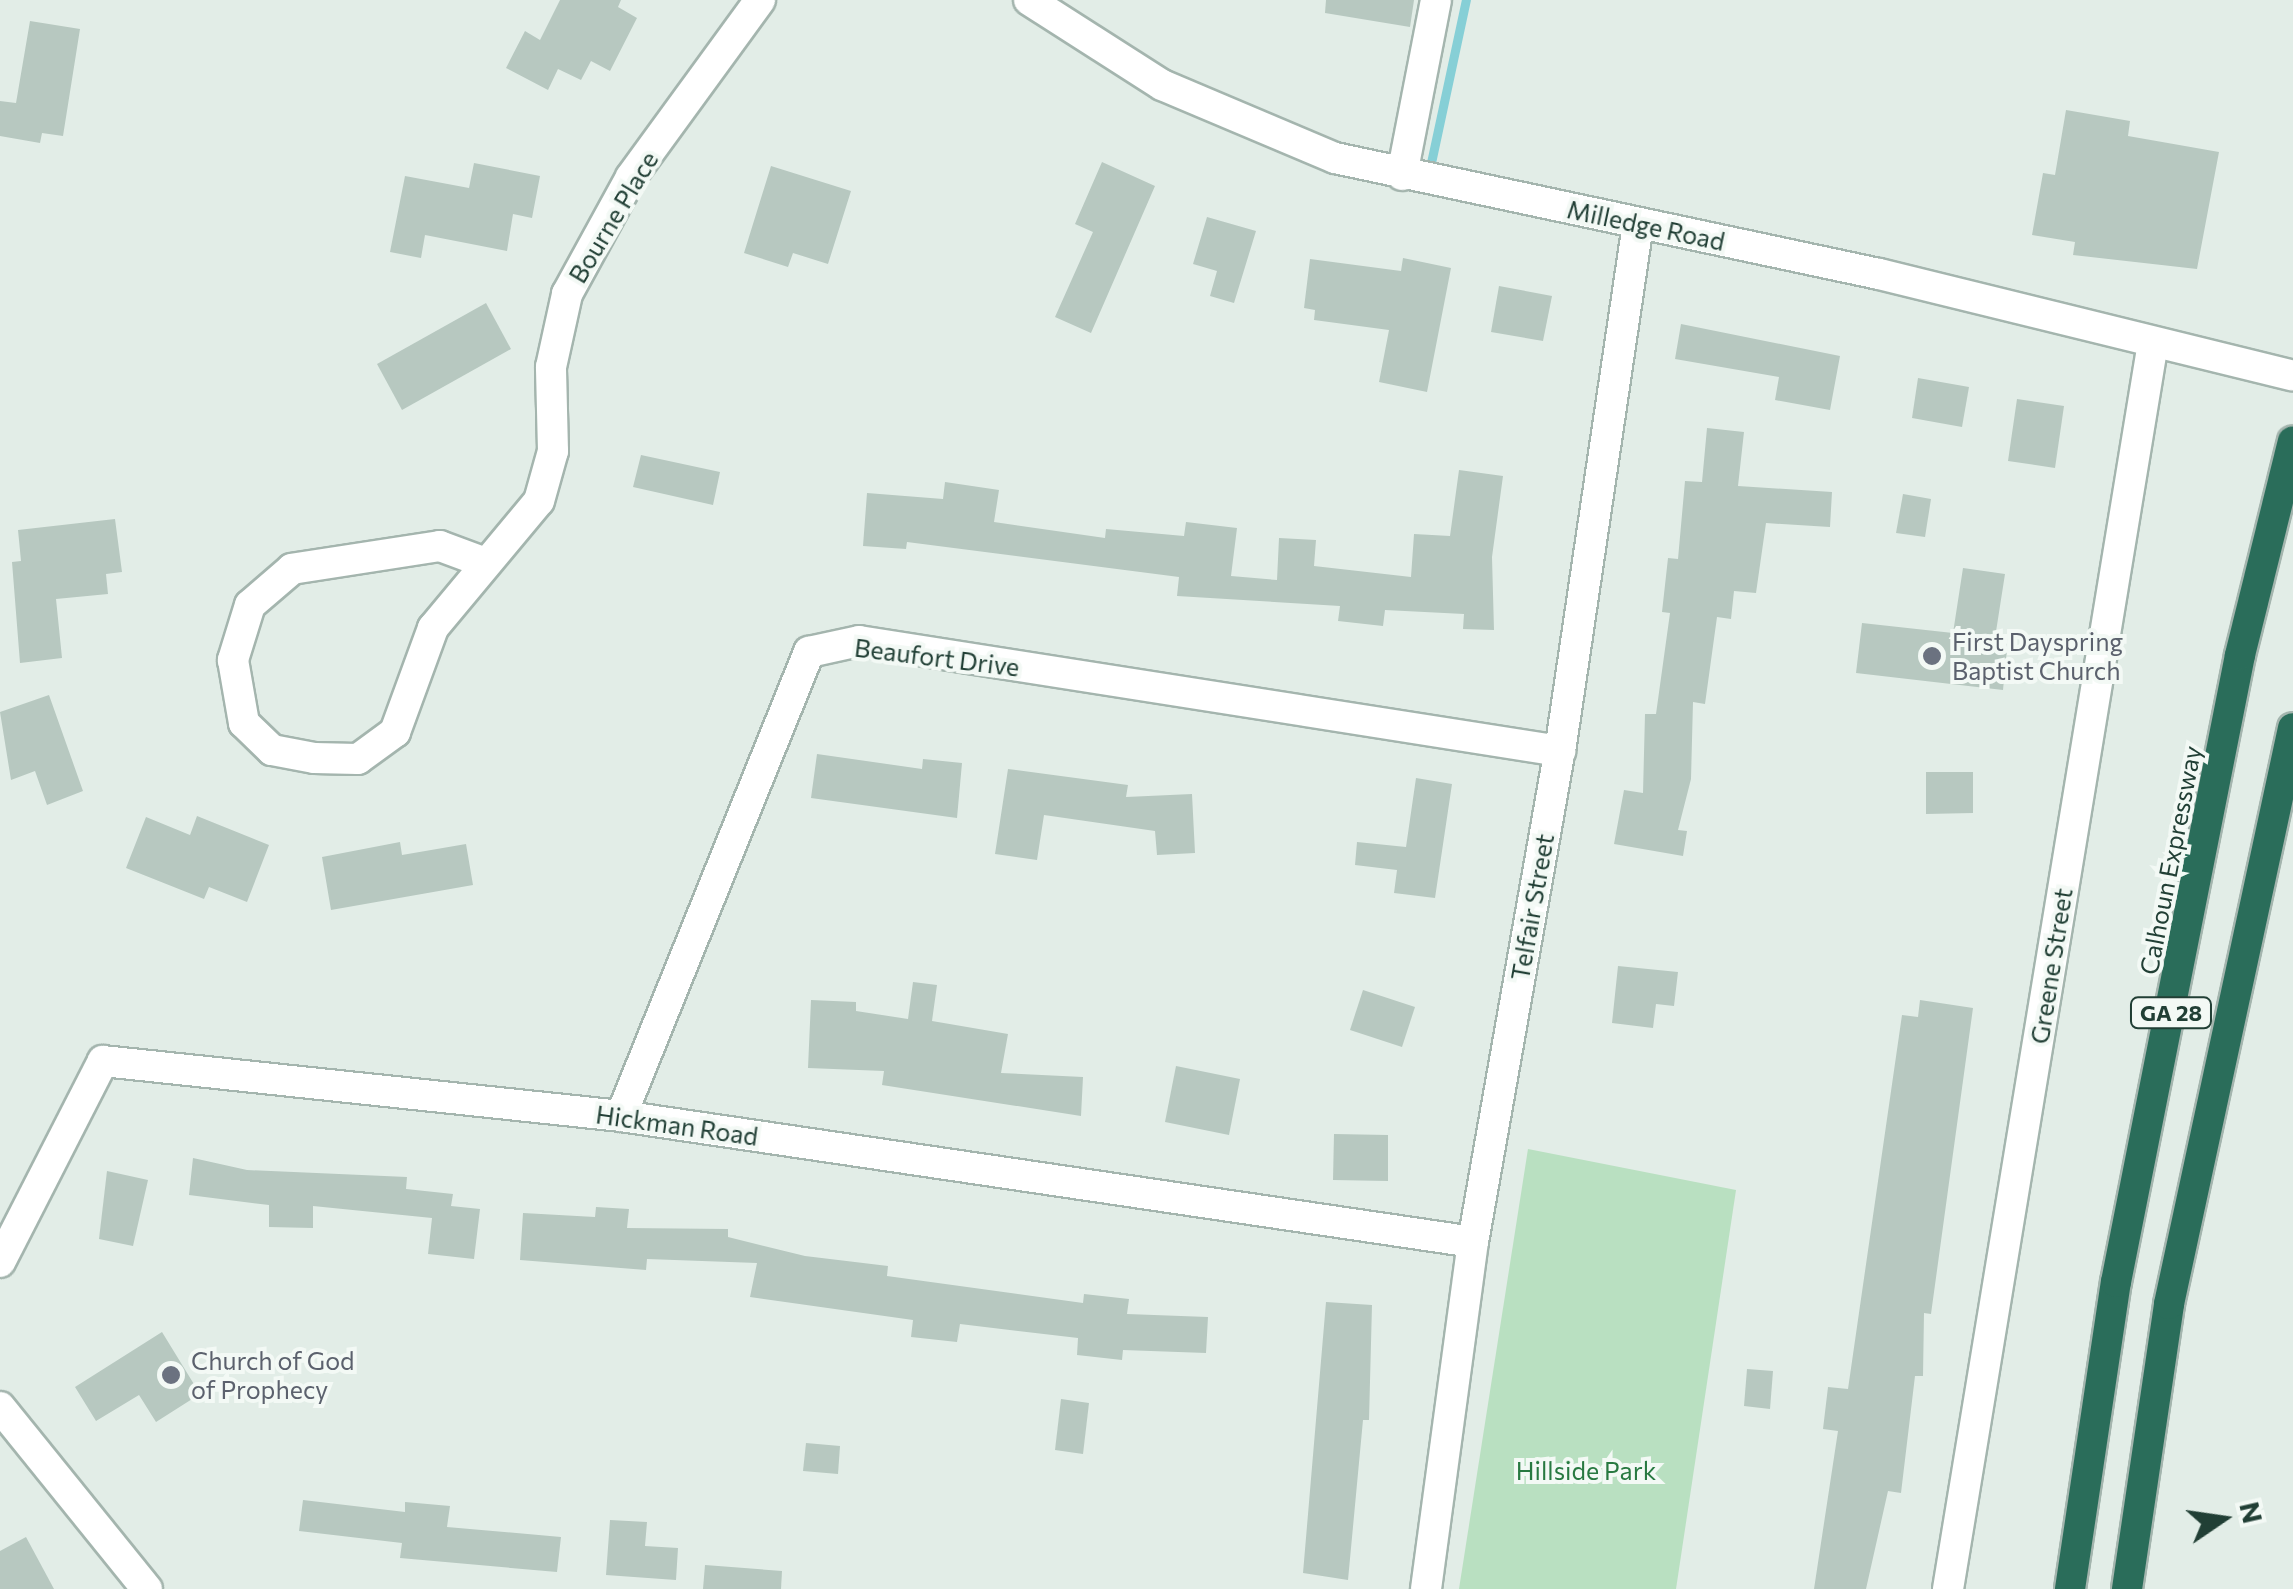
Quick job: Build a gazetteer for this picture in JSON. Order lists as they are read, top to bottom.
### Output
{
  "streets": {
    "highway": ["Calhoun Expressway", "GA 28"],
    "street": [
      "Bourne Place",
      "Milledge Road",
      "Beaufort Drive",
      "Telfair Street",
      "Greene Street",
      "Hickman Road"
    ]
  },
  "crossings": [
    ["Milledge Road", "Telfair Street"],
    ["Milledge Road", "Greene Street"],
    ["Beaufort Drive", "Telfair Street"],
    ["Beaufort Drive", "Hickman Road"],
    ["Telfair Street", "Hickman Road"]
  ],
  "parks": ["Hillside Park"],
  "places": ["First Dayspring Baptist Church", "Church of God of Prophecy"],
  "north": "right"
}
